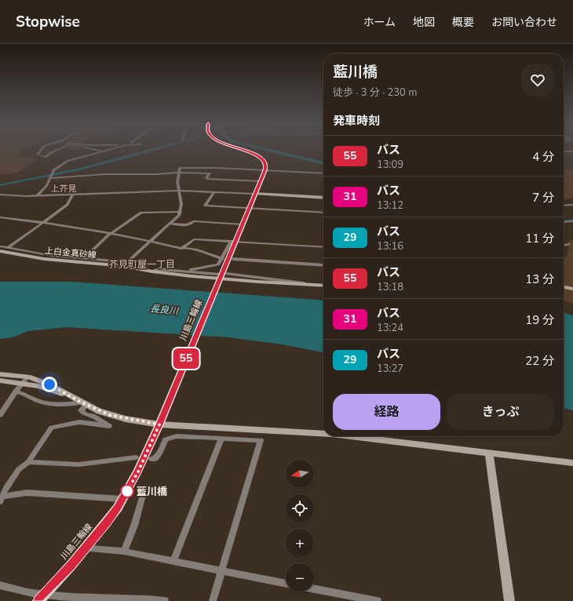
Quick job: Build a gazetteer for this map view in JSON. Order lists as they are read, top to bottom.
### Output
{
  "streets": {
    "main road": ["川島三輪線"],
    "street": ["上白金真砂線"]
  },
  "crossings": [
    ["上白金真砂線", "川島三輪線"]
  ],
  "districts": ["上芥見", "芥見町屋一丁目"],
  "water": ["長良川"],
  "places": ["藍川橋"],
  "lines": ["bus line 55"],
  "north": "left",
  "page": {
    "header": "Stopwise",
    "nav": [
      "ホーム",
      "地図",
      "概要",
      "お問い合わせ"
    ],
    "on_map": "55",
    "heading": [
      ["藍川橋", "徒歩 · 3 分 · 230 m"],
      "発車時刻"
    ],
    "list": [
      {
        "mark": "55",
        "name": "バス",
        "note": "13:09",
        "value": "4 分"
      },
      {
        "mark": "31",
        "name": "バス",
        "note": "13:12",
        "value": "7 分"
      },
      {
        "mark": "29",
        "name": "バス",
        "note": "13:16",
        "value": "11 分"
      },
      {
        "mark": "55",
        "name": "バス",
        "note": "13:18",
        "value": "13 分"
      },
      {
        "mark": "31",
        "name": "バス",
        "note": "13:24",
        "value": "19 分"
      },
      {
        "mark": "29",
        "name": "バス",
        "note": "13:27",
        "value": "22 分"
      }
    ],
    "buttons": ["経路", "きっぷ"],
    "map_buttons": ["+", "−"]
  }
}
